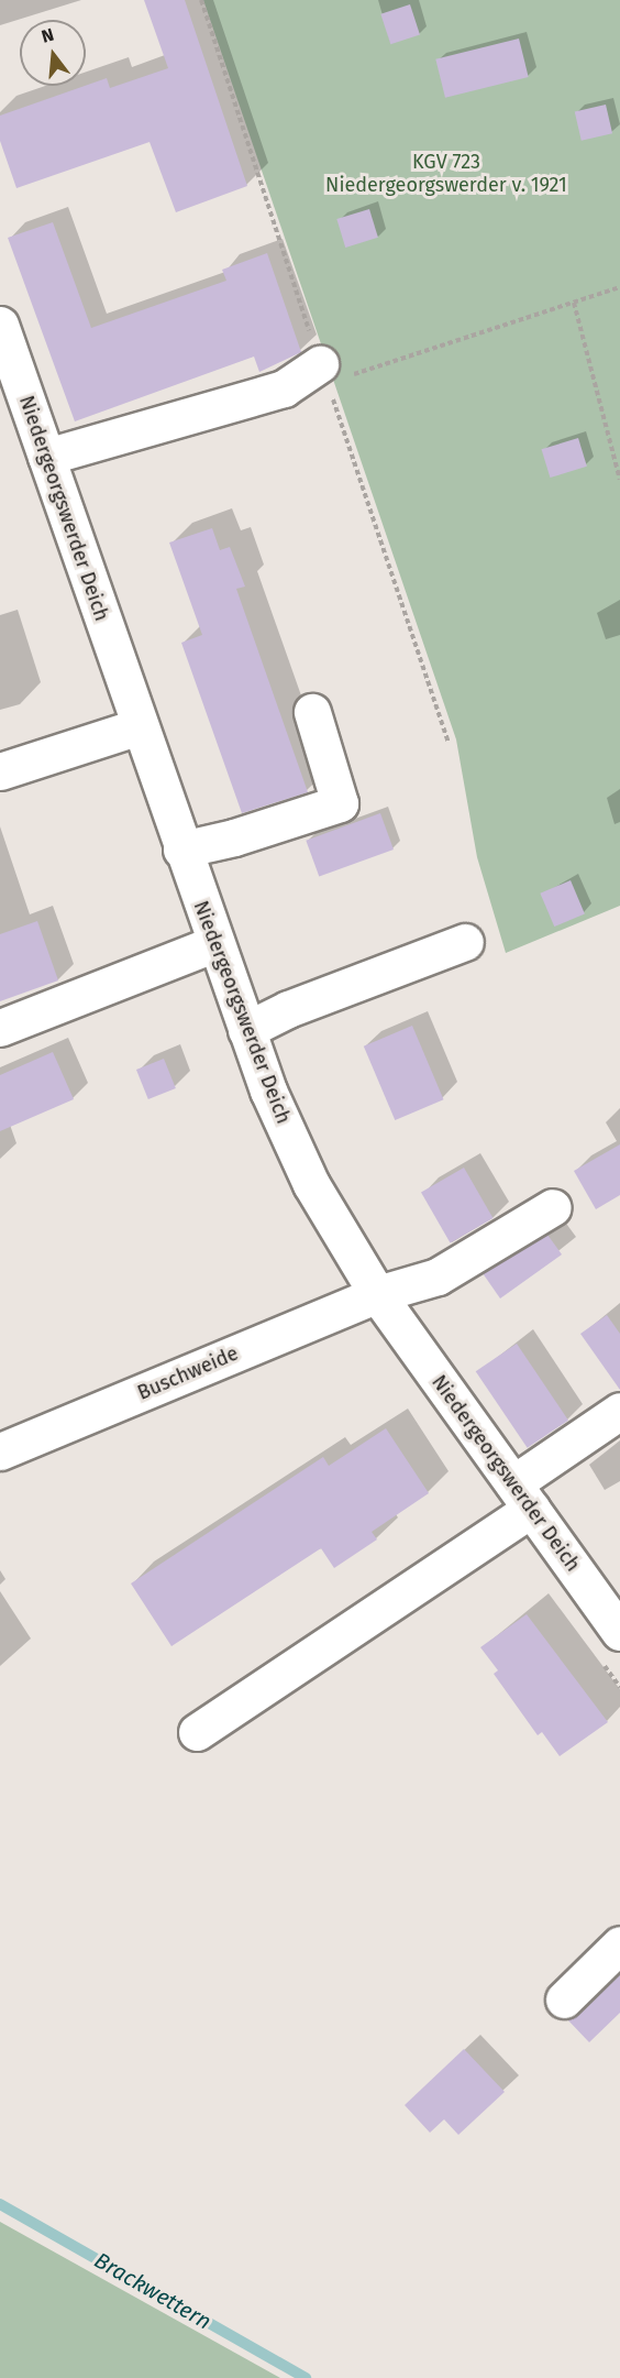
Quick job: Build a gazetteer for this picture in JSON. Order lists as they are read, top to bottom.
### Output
{
  "streets": {
    "street": ["Niedergeorgswerder Deich", "Buschweide"]
  },
  "crossings": [
    ["Niedergeorgswerder Deich", "Buschweide"]
  ],
  "water": ["Brackwettern"],
  "parks": ["KGV 723 Niedergeorgswerder v. 1921"],
  "north": "top"
}
